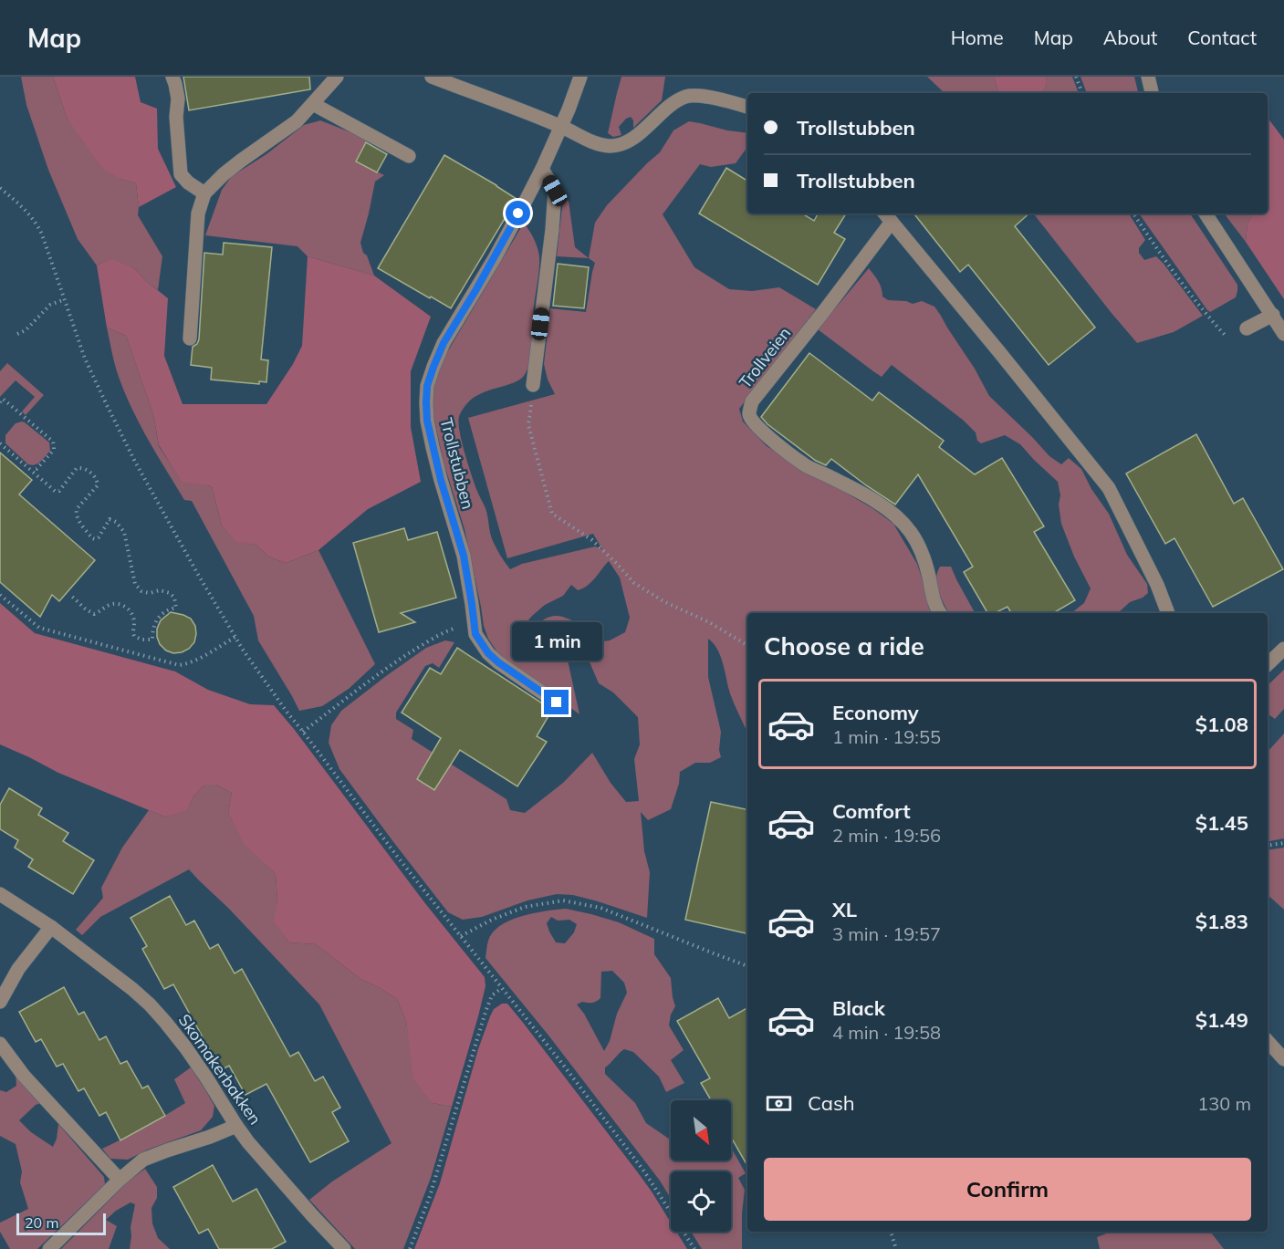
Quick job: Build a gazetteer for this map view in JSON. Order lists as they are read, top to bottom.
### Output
{
  "streets": {
    "street": ["Trollveien", "Trollstubben", "Skomakerbakken"]
  },
  "scale_bar": "20 m",
  "north": "bottom right",
  "page": {
    "header": "Map",
    "nav": [
      "Home",
      "Map",
      "About",
      "Contact"
    ],
    "banner": ["Trollstubben", "Trollstubben"],
    "heading": "Choose a ride",
    "bubble": "1 min",
    "list": [
      {
        "name": "Economy",
        "note": "1 min · 19:55",
        "value": "$1.08"
      },
      {
        "name": "Comfort",
        "note": "2 min · 19:56",
        "value": "$1.45"
      },
      {
        "name": "XL",
        "note": "3 min · 19:57",
        "value": "$1.83"
      },
      {
        "name": "Black",
        "note": "4 min · 19:58",
        "value": "$1.49"
      }
    ],
    "pay": ["Cash", "130 m"],
    "buttons": "Confirm",
    "scale": "20 m"
  }
}
